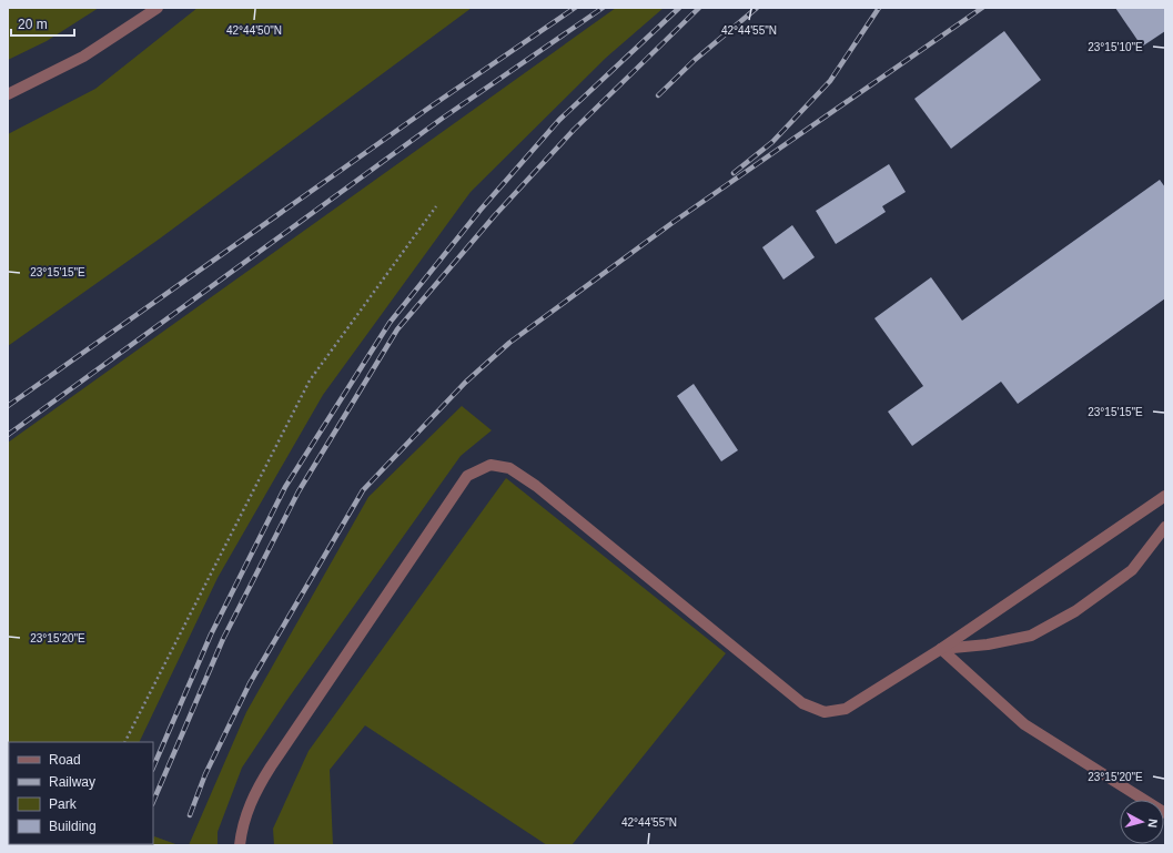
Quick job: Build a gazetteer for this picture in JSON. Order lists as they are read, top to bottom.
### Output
{
  "legend": [
    "Road",
    "Railway",
    "Park",
    "Building"
  ],
  "scale_bar": "20 m",
  "north": "right",
  "coordinates": [
    "42°44'50\"N",
    "42°44'55\"N",
    "23°15'10\"E",
    "23°15'15\"E",
    "23°15'20\"E"
  ]
}
